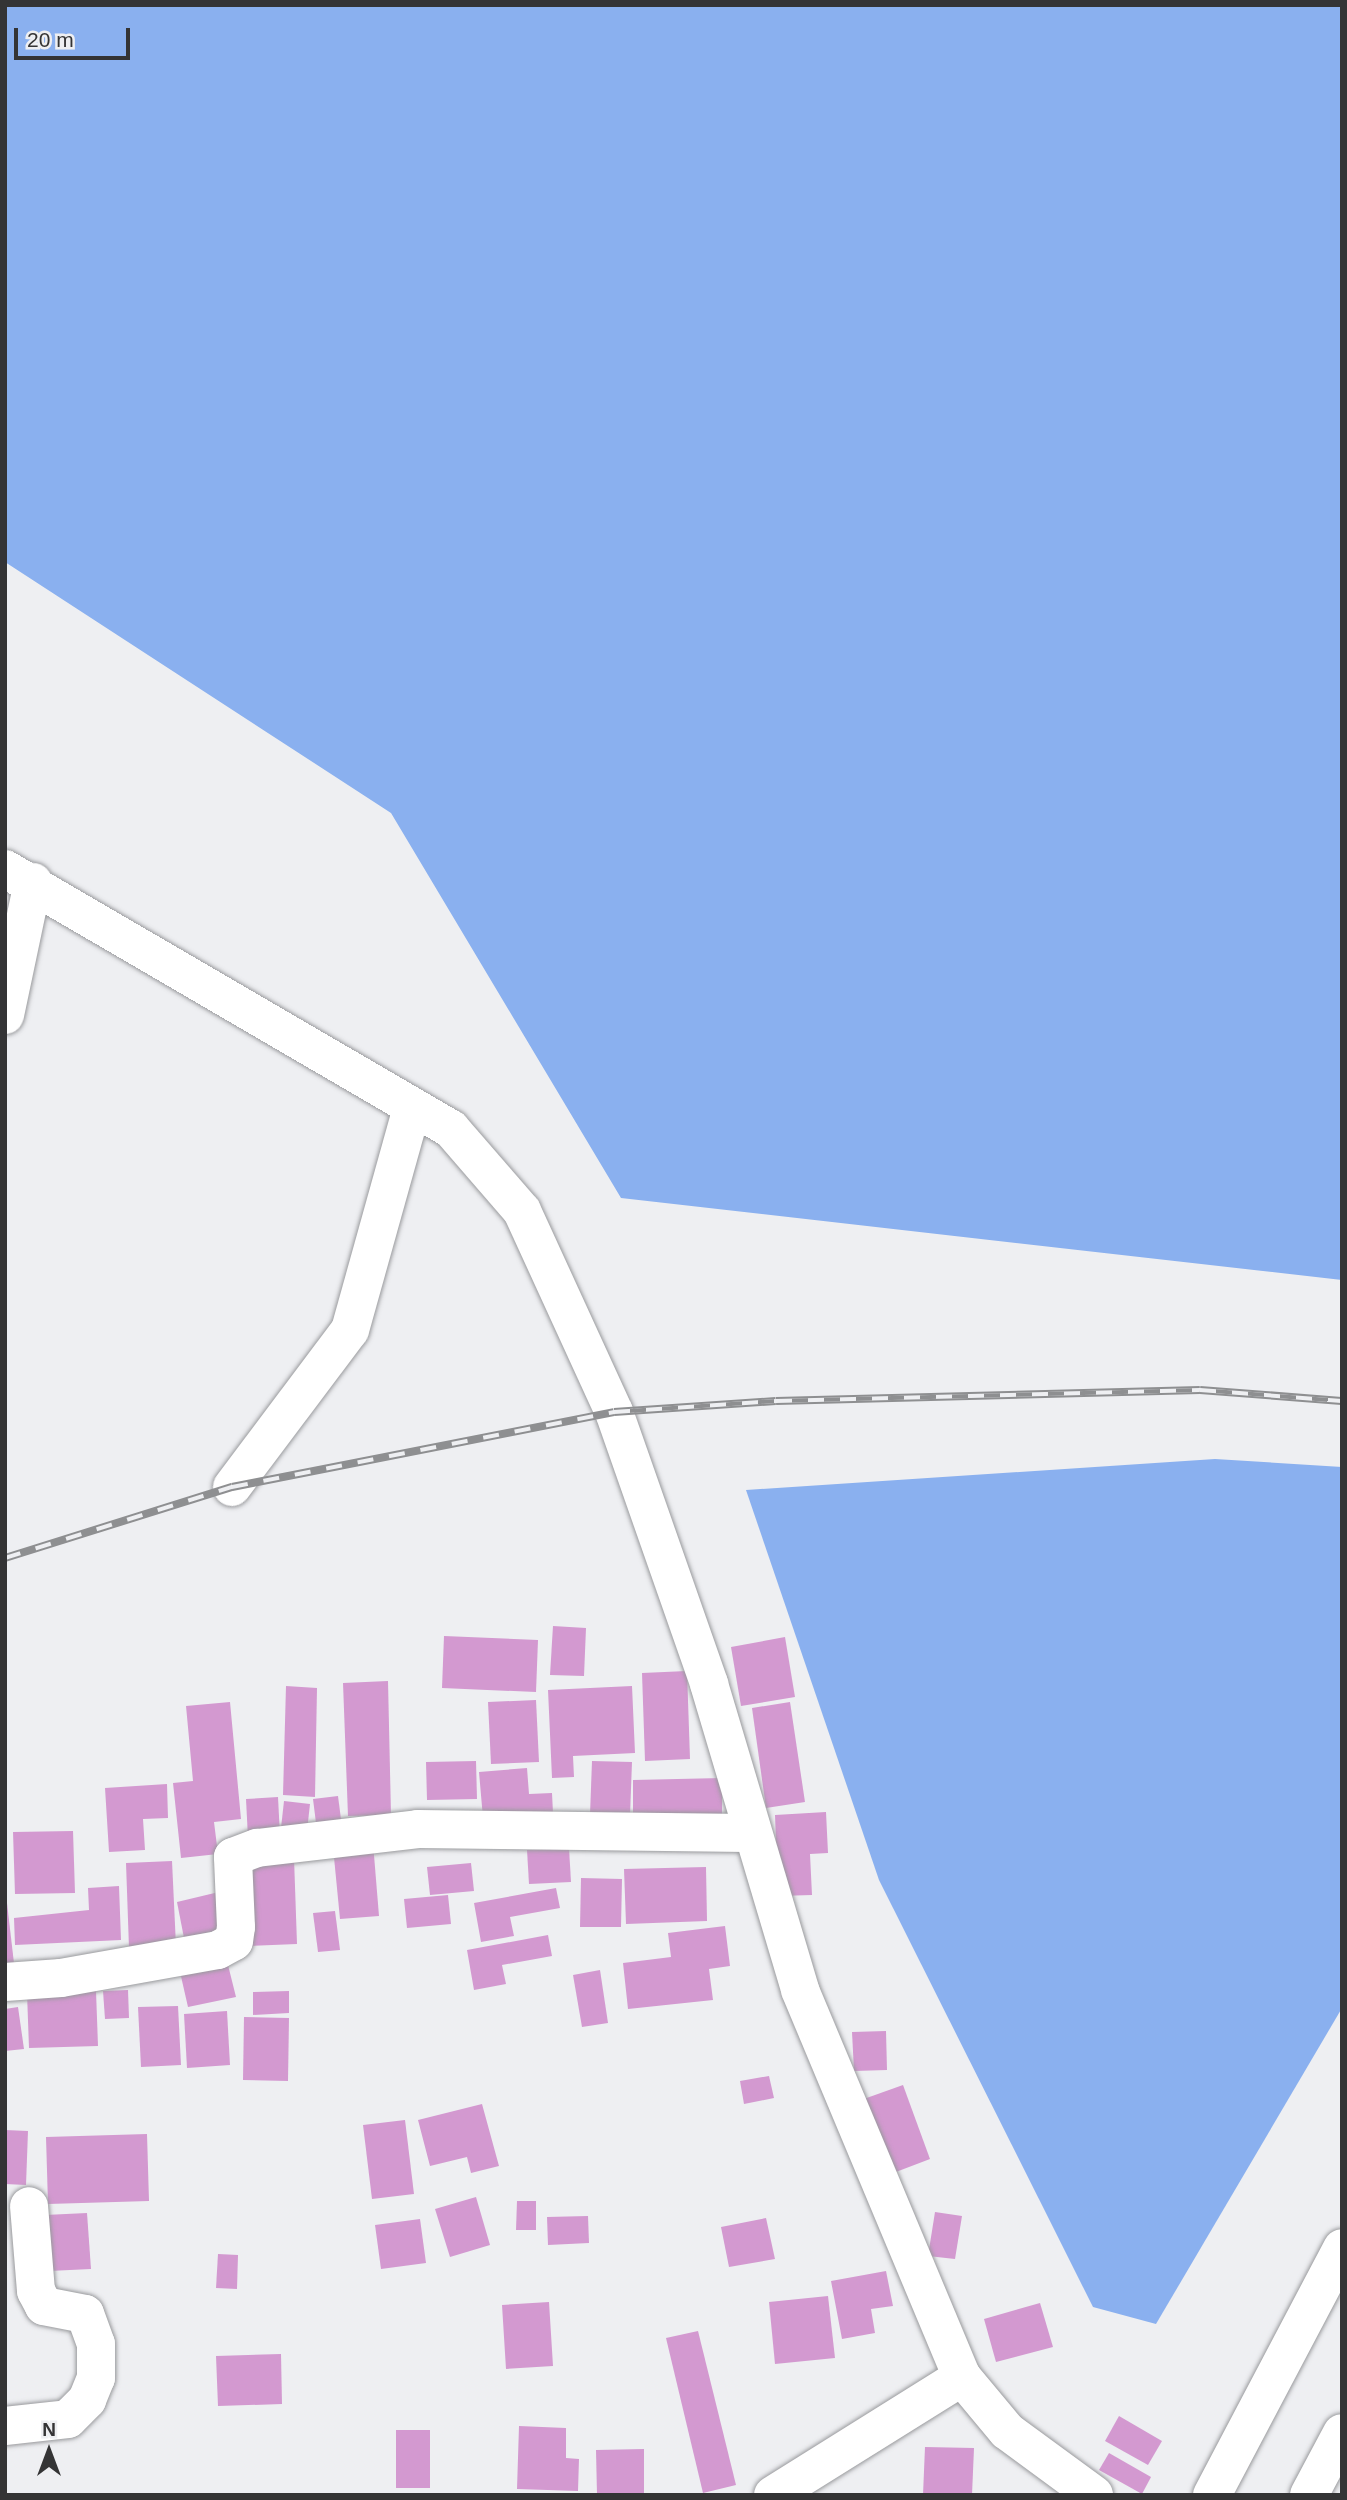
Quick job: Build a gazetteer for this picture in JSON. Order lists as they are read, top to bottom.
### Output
{
  "scale_bar": "20 m",
  "north": "top"
}
